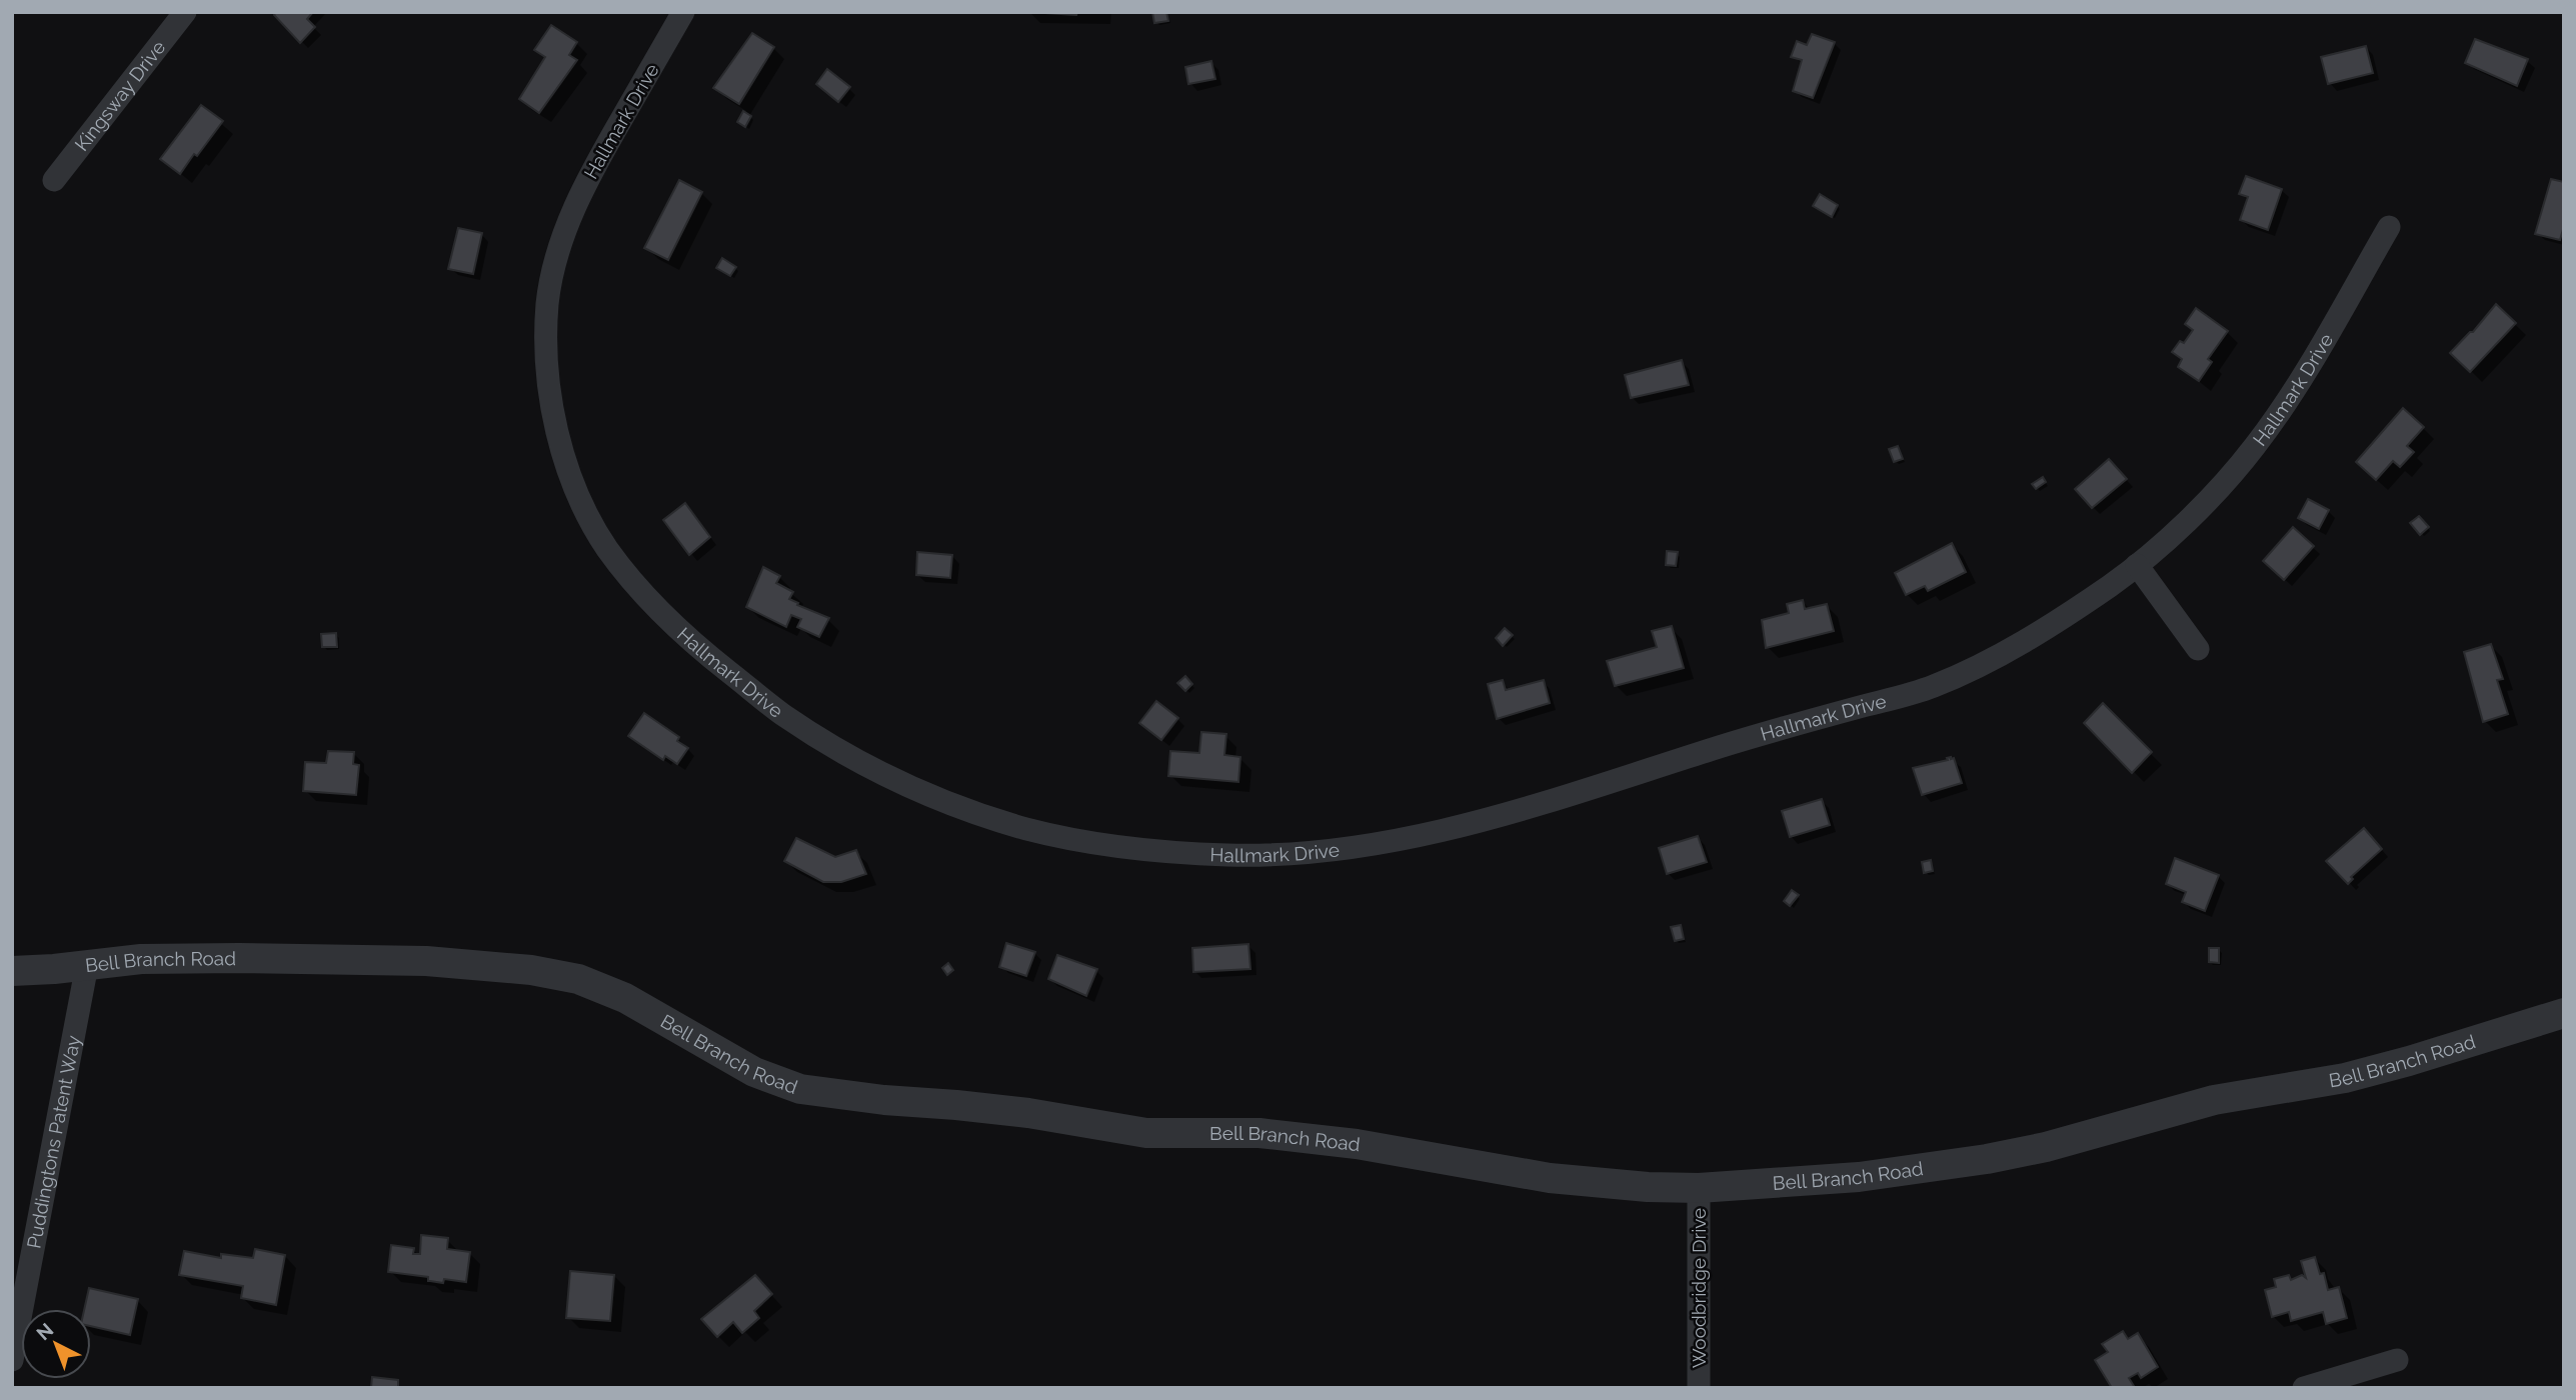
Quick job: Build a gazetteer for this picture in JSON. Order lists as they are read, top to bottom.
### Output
{
  "streets": {
    "street": [
      "Kingsway Drive",
      "Hallmark Drive",
      "Bell Branch Road",
      "Puddingtons Patent Way",
      "Woodbridge Drive"
    ]
  },
  "crossings": [
    ["Bell Branch Road", "Puddingtons Patent Way"],
    ["Bell Branch Road", "Woodbridge Drive"]
  ],
  "north": "top left"
}
